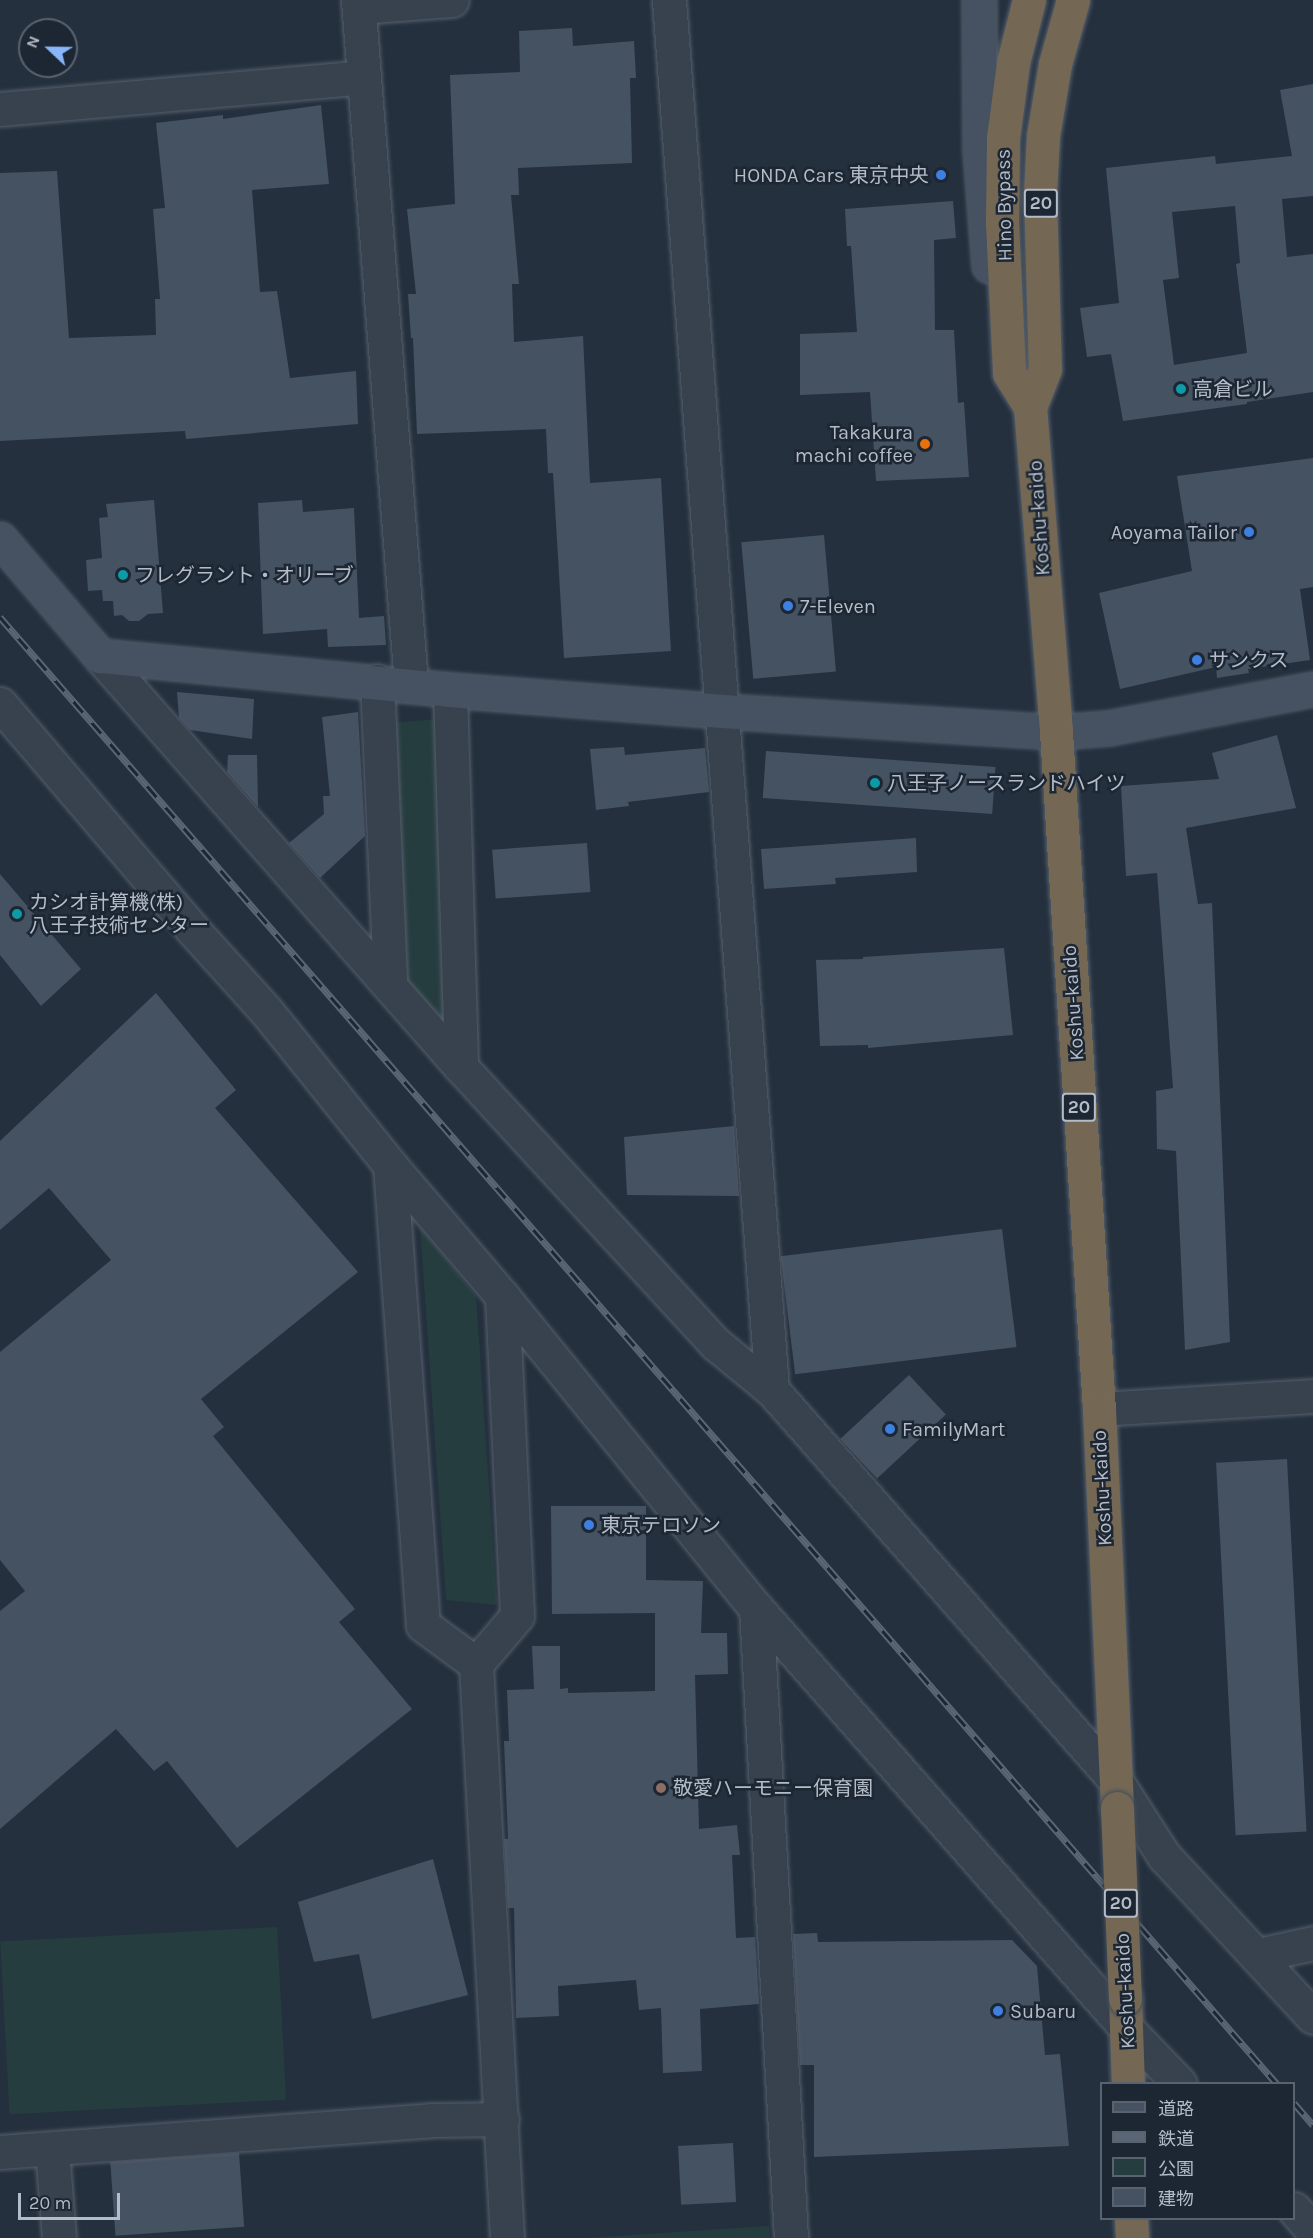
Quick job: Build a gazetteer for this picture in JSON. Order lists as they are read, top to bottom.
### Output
{
  "streets": {
    "highway": ["20", "Hino Bypass", "Koshu-kaido"]
  },
  "crossings": [
    ["Hino Bypass", "Koshu-kaido"]
  ],
  "places": [
    "HONDA Cars 東京中央",
    "高倉ビル",
    "Takakura machi coffee",
    "Aoyama Tailor",
    "フレグラント・オリーブ",
    "7-Eleven",
    "サンクス",
    "八王子ノースランドハイツ",
    "カシオ計算機(株) 八王子技術センター",
    "FamilyMart",
    "東京テロソン",
    "敬愛ハーモニー保育園",
    "Subaru"
  ],
  "legend": [
    "道路",
    "鉄道",
    "公園",
    "建物"
  ],
  "scale_bar": "20 m",
  "north": "left"
}
